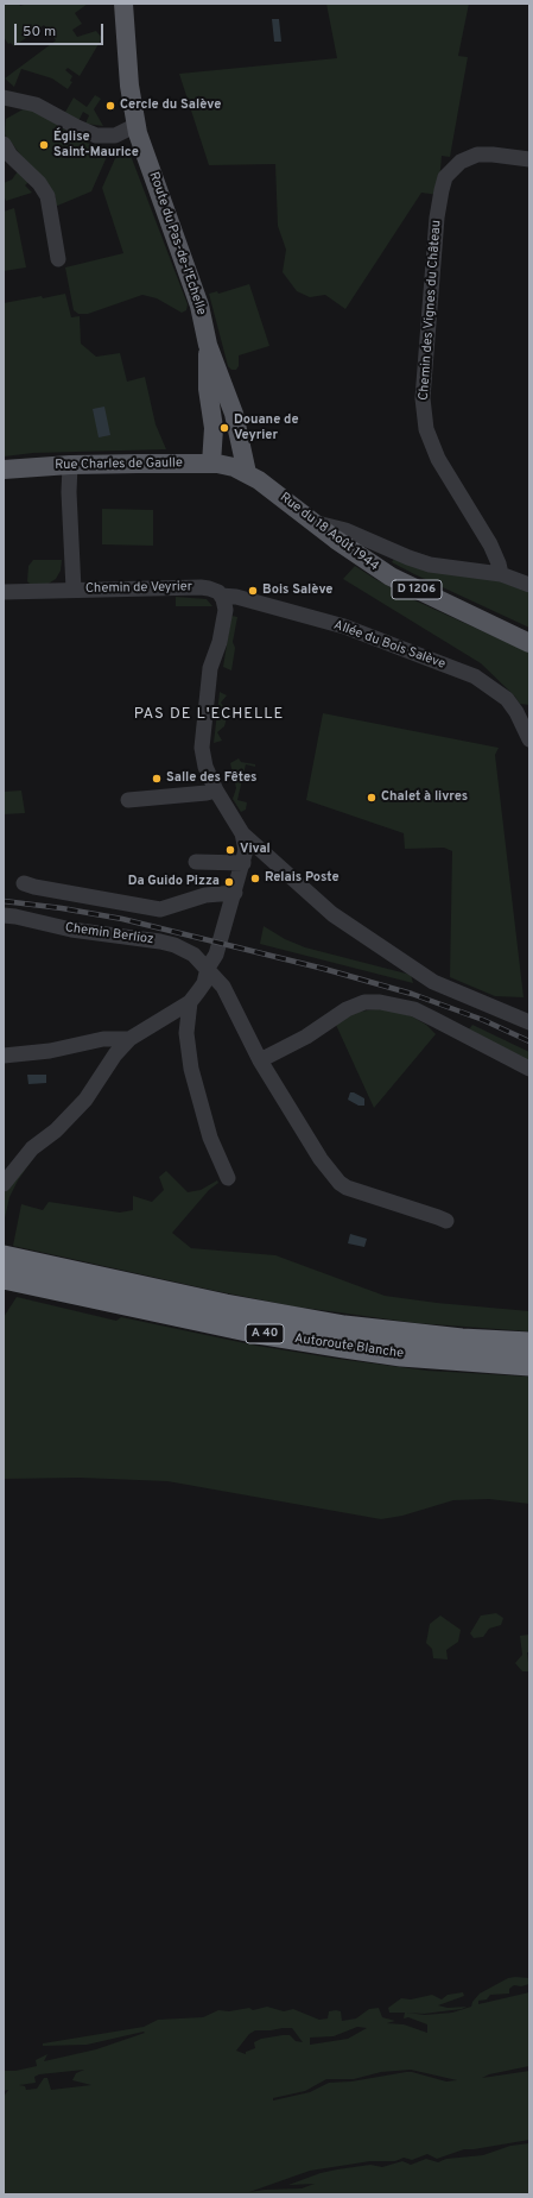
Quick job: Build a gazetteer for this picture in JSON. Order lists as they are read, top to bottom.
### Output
{
  "streets": {
    "highway": ["A 40", "Autoroute Blanche"],
    "main road": [
      "Route du Pas-de-l'Echelle",
      "Rue Charles de Gaulle",
      "Rue du 18 Août 1944",
      "D 1206"
    ],
    "street": [
      "Chemin des Vignes du Château",
      "Chemin de Veyrier",
      "Allée du Bois Salève",
      "Chemin Berlioz"
    ]
  },
  "crossings": [
    ["Route du Pas-de-l'Echelle", "Rue Charles de Gaulle"],
    ["Route du Pas-de-l'Echelle", "Rue du 18 Août 1944"],
    ["Rue Charles de Gaulle", "Rue du 18 Août 1944"],
    ["Rue Charles de Gaulle", "Chemin de Veyrier"],
    ["Chemin de Veyrier", "Allée du Bois Salève"]
  ],
  "districts": ["PAS DE L'ECHELLE"],
  "places": [
    "Cercle du Salève",
    "Église Saint-Maurice",
    "Douane de Veyrier",
    "Bois Salève",
    "Salle des Fêtes",
    "Chalet à livres",
    "Vival",
    "Relais Poste",
    "Da Guido Pizza"
  ],
  "scale_bar": "50 m"
}
